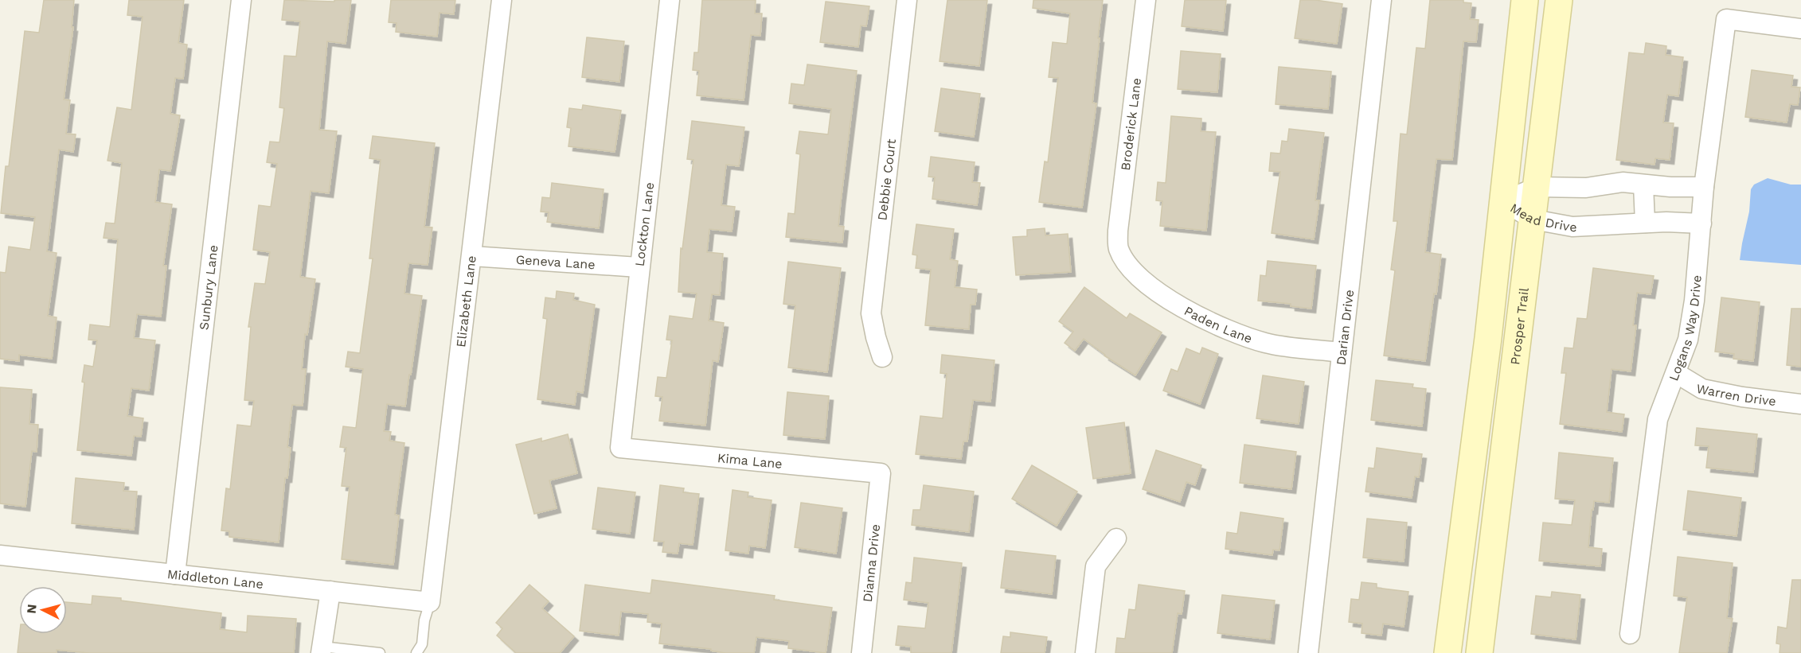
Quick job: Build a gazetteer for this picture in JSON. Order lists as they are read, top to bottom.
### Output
{
  "streets": {
    "main road": ["Prosper Trail"],
    "street": [
      "Broderick Lane",
      "Debbie Court",
      "Mead Drive",
      "Lockton Lane",
      "Geneva Lane",
      "Sunbury Lane",
      "Elizabeth Lane",
      "Paden Lane",
      "Darian Drive",
      "Logans Way Drive",
      "Warren Drive",
      "Kima Lane",
      "Dianna Drive",
      "Middleton Lane"
    ]
  },
  "crossings": [
    ["Broderick Lane", "Paden Lane"],
    ["Mead Drive", "Prosper Trail"],
    ["Mead Drive", "Logans Way Drive"],
    ["Lockton Lane", "Geneva Lane"],
    ["Lockton Lane", "Kima Lane"],
    ["Geneva Lane", "Elizabeth Lane"],
    ["Sunbury Lane", "Middleton Lane"],
    ["Elizabeth Lane", "Middleton Lane"],
    ["Paden Lane", "Darian Drive"],
    ["Logans Way Drive", "Warren Drive"],
    ["Kima Lane", "Dianna Drive"]
  ],
  "north": "left"
}
